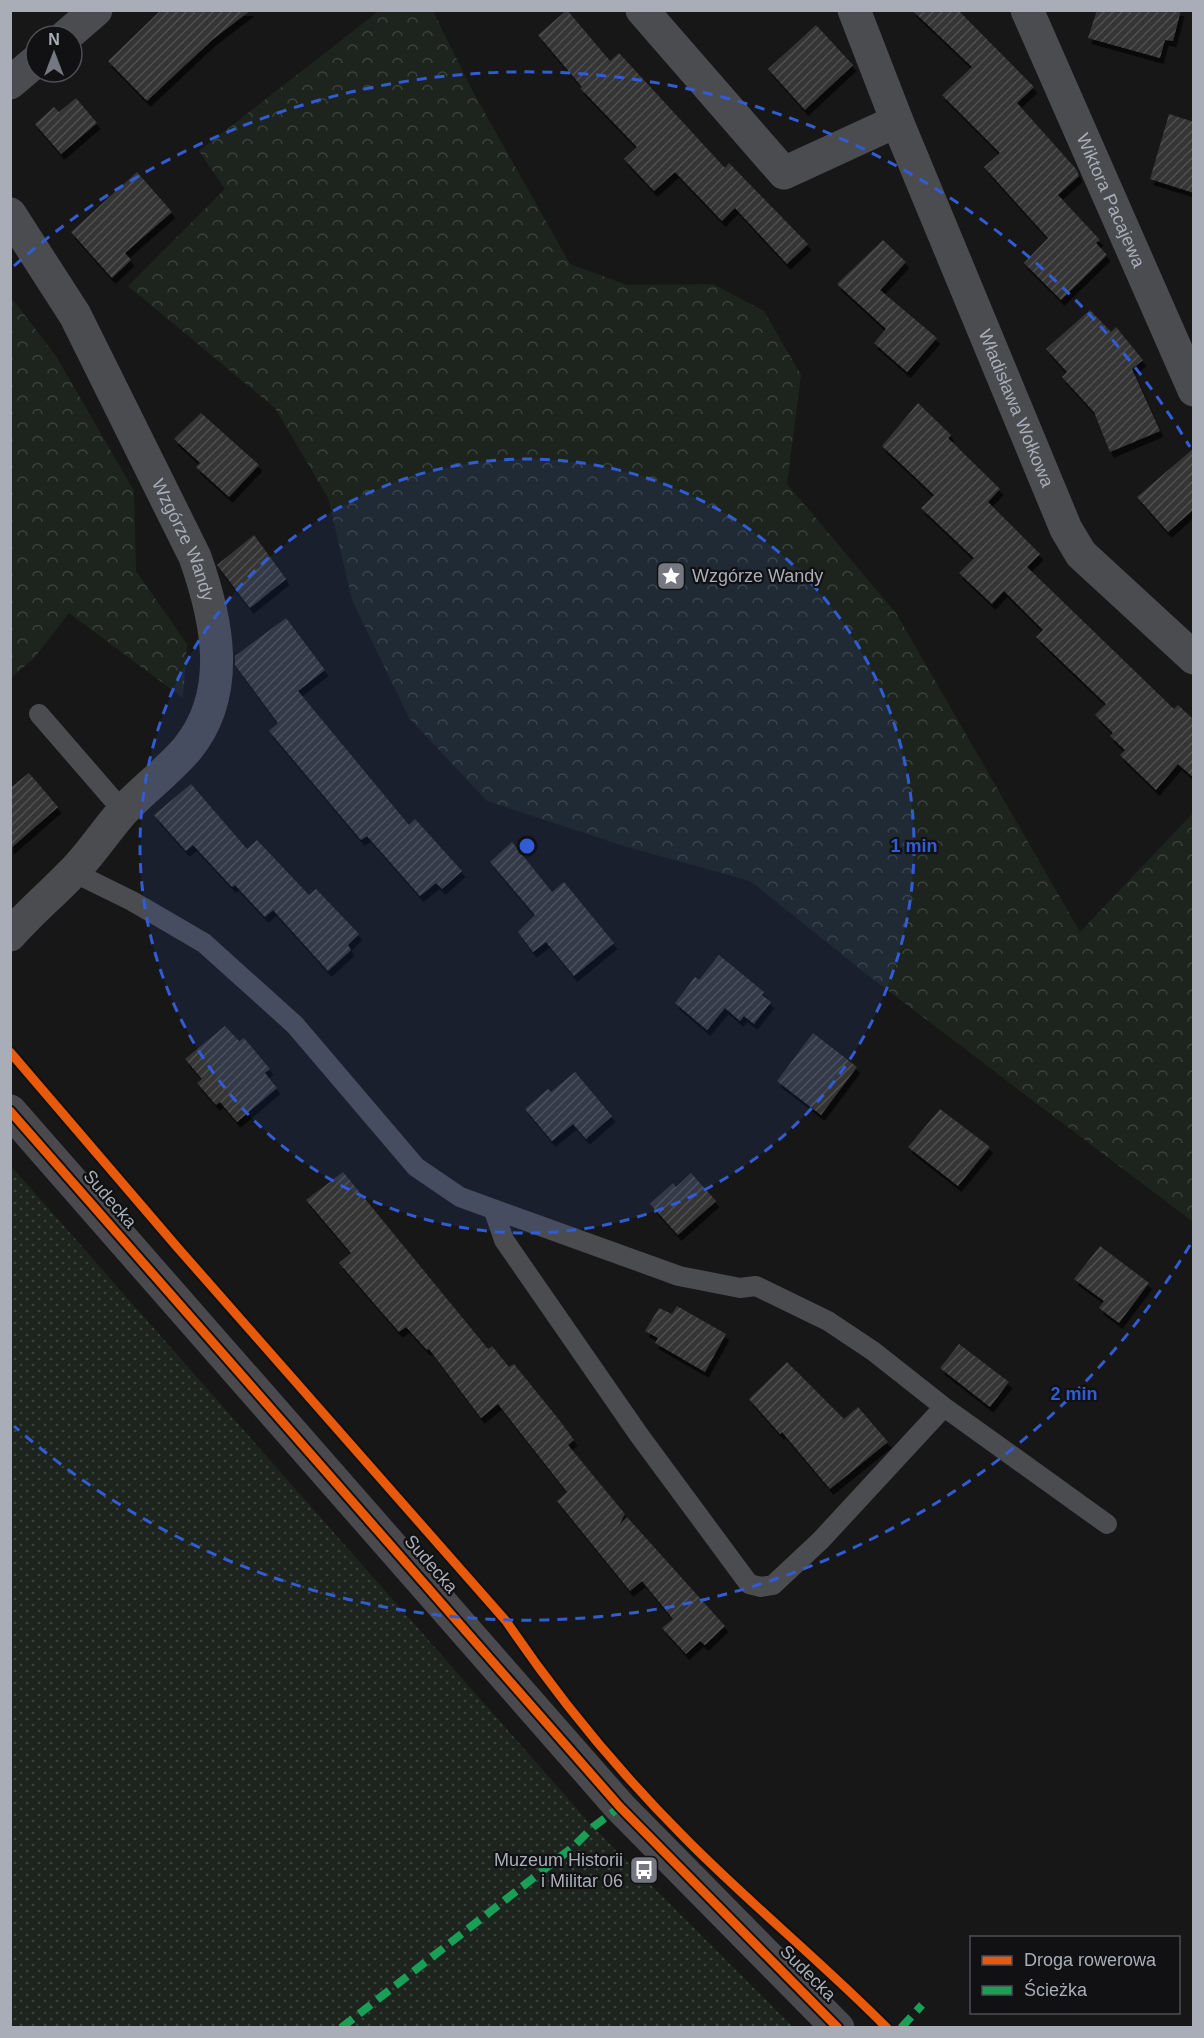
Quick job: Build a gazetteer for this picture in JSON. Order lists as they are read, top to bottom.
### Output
{
  "streets": {
    "street": [
      "Wiktora Pacajewa",
      "Władisława Wołkowa",
      "Wzgórze Wandy",
      "Sudecka"
    ]
  },
  "places": {
    "place": ["Wzgórze Wandy"],
    "bus stop": ["Muzeum Historii i Militar 06"]
  },
  "legend": ["Droga rowerowa", "Ścieżka"],
  "north": "top",
  "rings": ["1 min", "2 min"]
}
